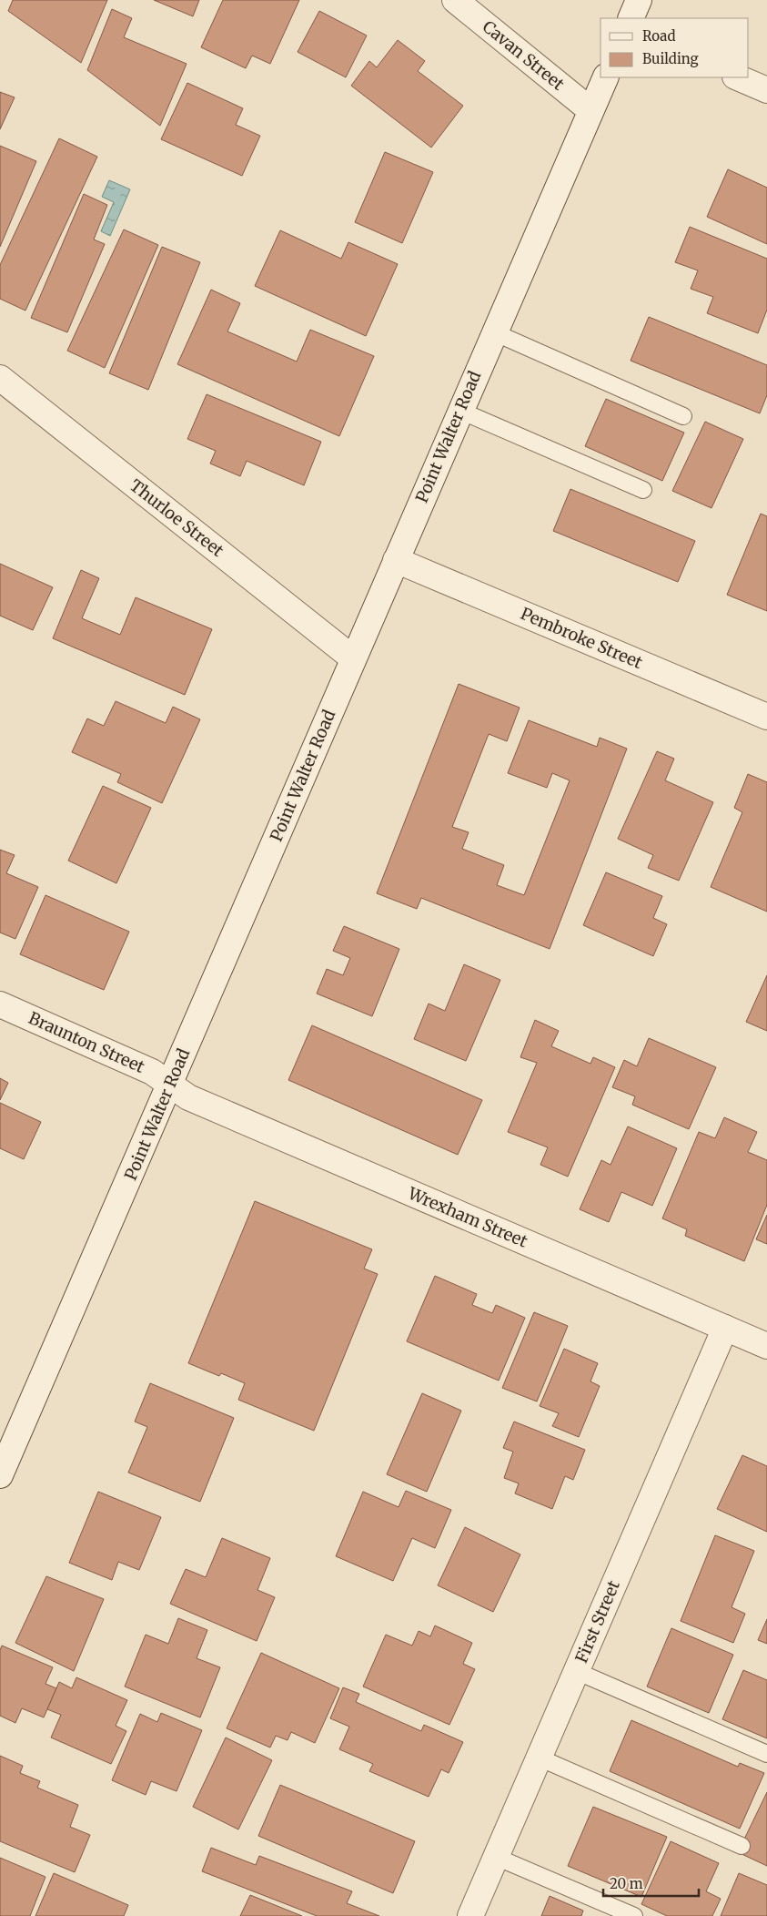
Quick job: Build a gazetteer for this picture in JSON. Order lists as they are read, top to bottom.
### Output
{
  "streets": {
    "street": [
      "Cavan Street",
      "Point Walter Road",
      "Thurloe Street",
      "Pembroke Street",
      "Braunton Street",
      "Wrexham Street",
      "First Street"
    ]
  },
  "crossings": [
    ["Cavan Street", "Point Walter Road"],
    ["Point Walter Road", "Thurloe Street"],
    ["Point Walter Road", "Pembroke Street"],
    ["Point Walter Road", "Braunton Street"],
    ["Point Walter Road", "Wrexham Street"],
    ["Braunton Street", "Wrexham Street"],
    ["Wrexham Street", "First Street"]
  ],
  "legend": ["Road", "Building"],
  "scale_bar": "20 m"
}
